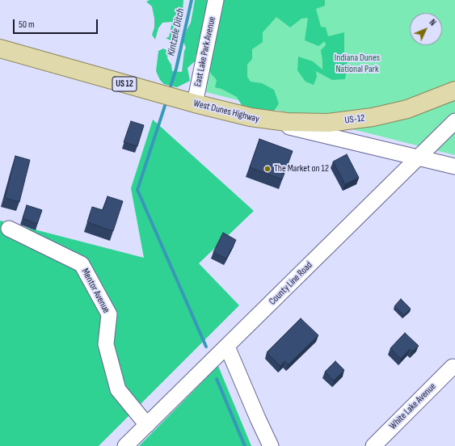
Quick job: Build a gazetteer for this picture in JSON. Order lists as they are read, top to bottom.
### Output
{
  "streets": {
    "main road": ["US 12", "West Dunes Highway", "US-12"],
    "street": [
      "East Lake Park Avenue",
      "County Line Road",
      "Mentor Avenue",
      "White Lake Avenue"
    ]
  },
  "crossings": [
    ["East Lake Park Avenue", "West Dunes Highway"],
    ["West Dunes Highway", "US-12"],
    ["West Dunes Highway", "County Line Road"],
    ["County Line Road", "Mentor Avenue"]
  ],
  "water": ["Kintzele Ditch"],
  "parks": ["Indiana Dunes National Park"],
  "places": ["The Market on 12"],
  "scale_bar": "50 m",
  "north": "top right"
}
